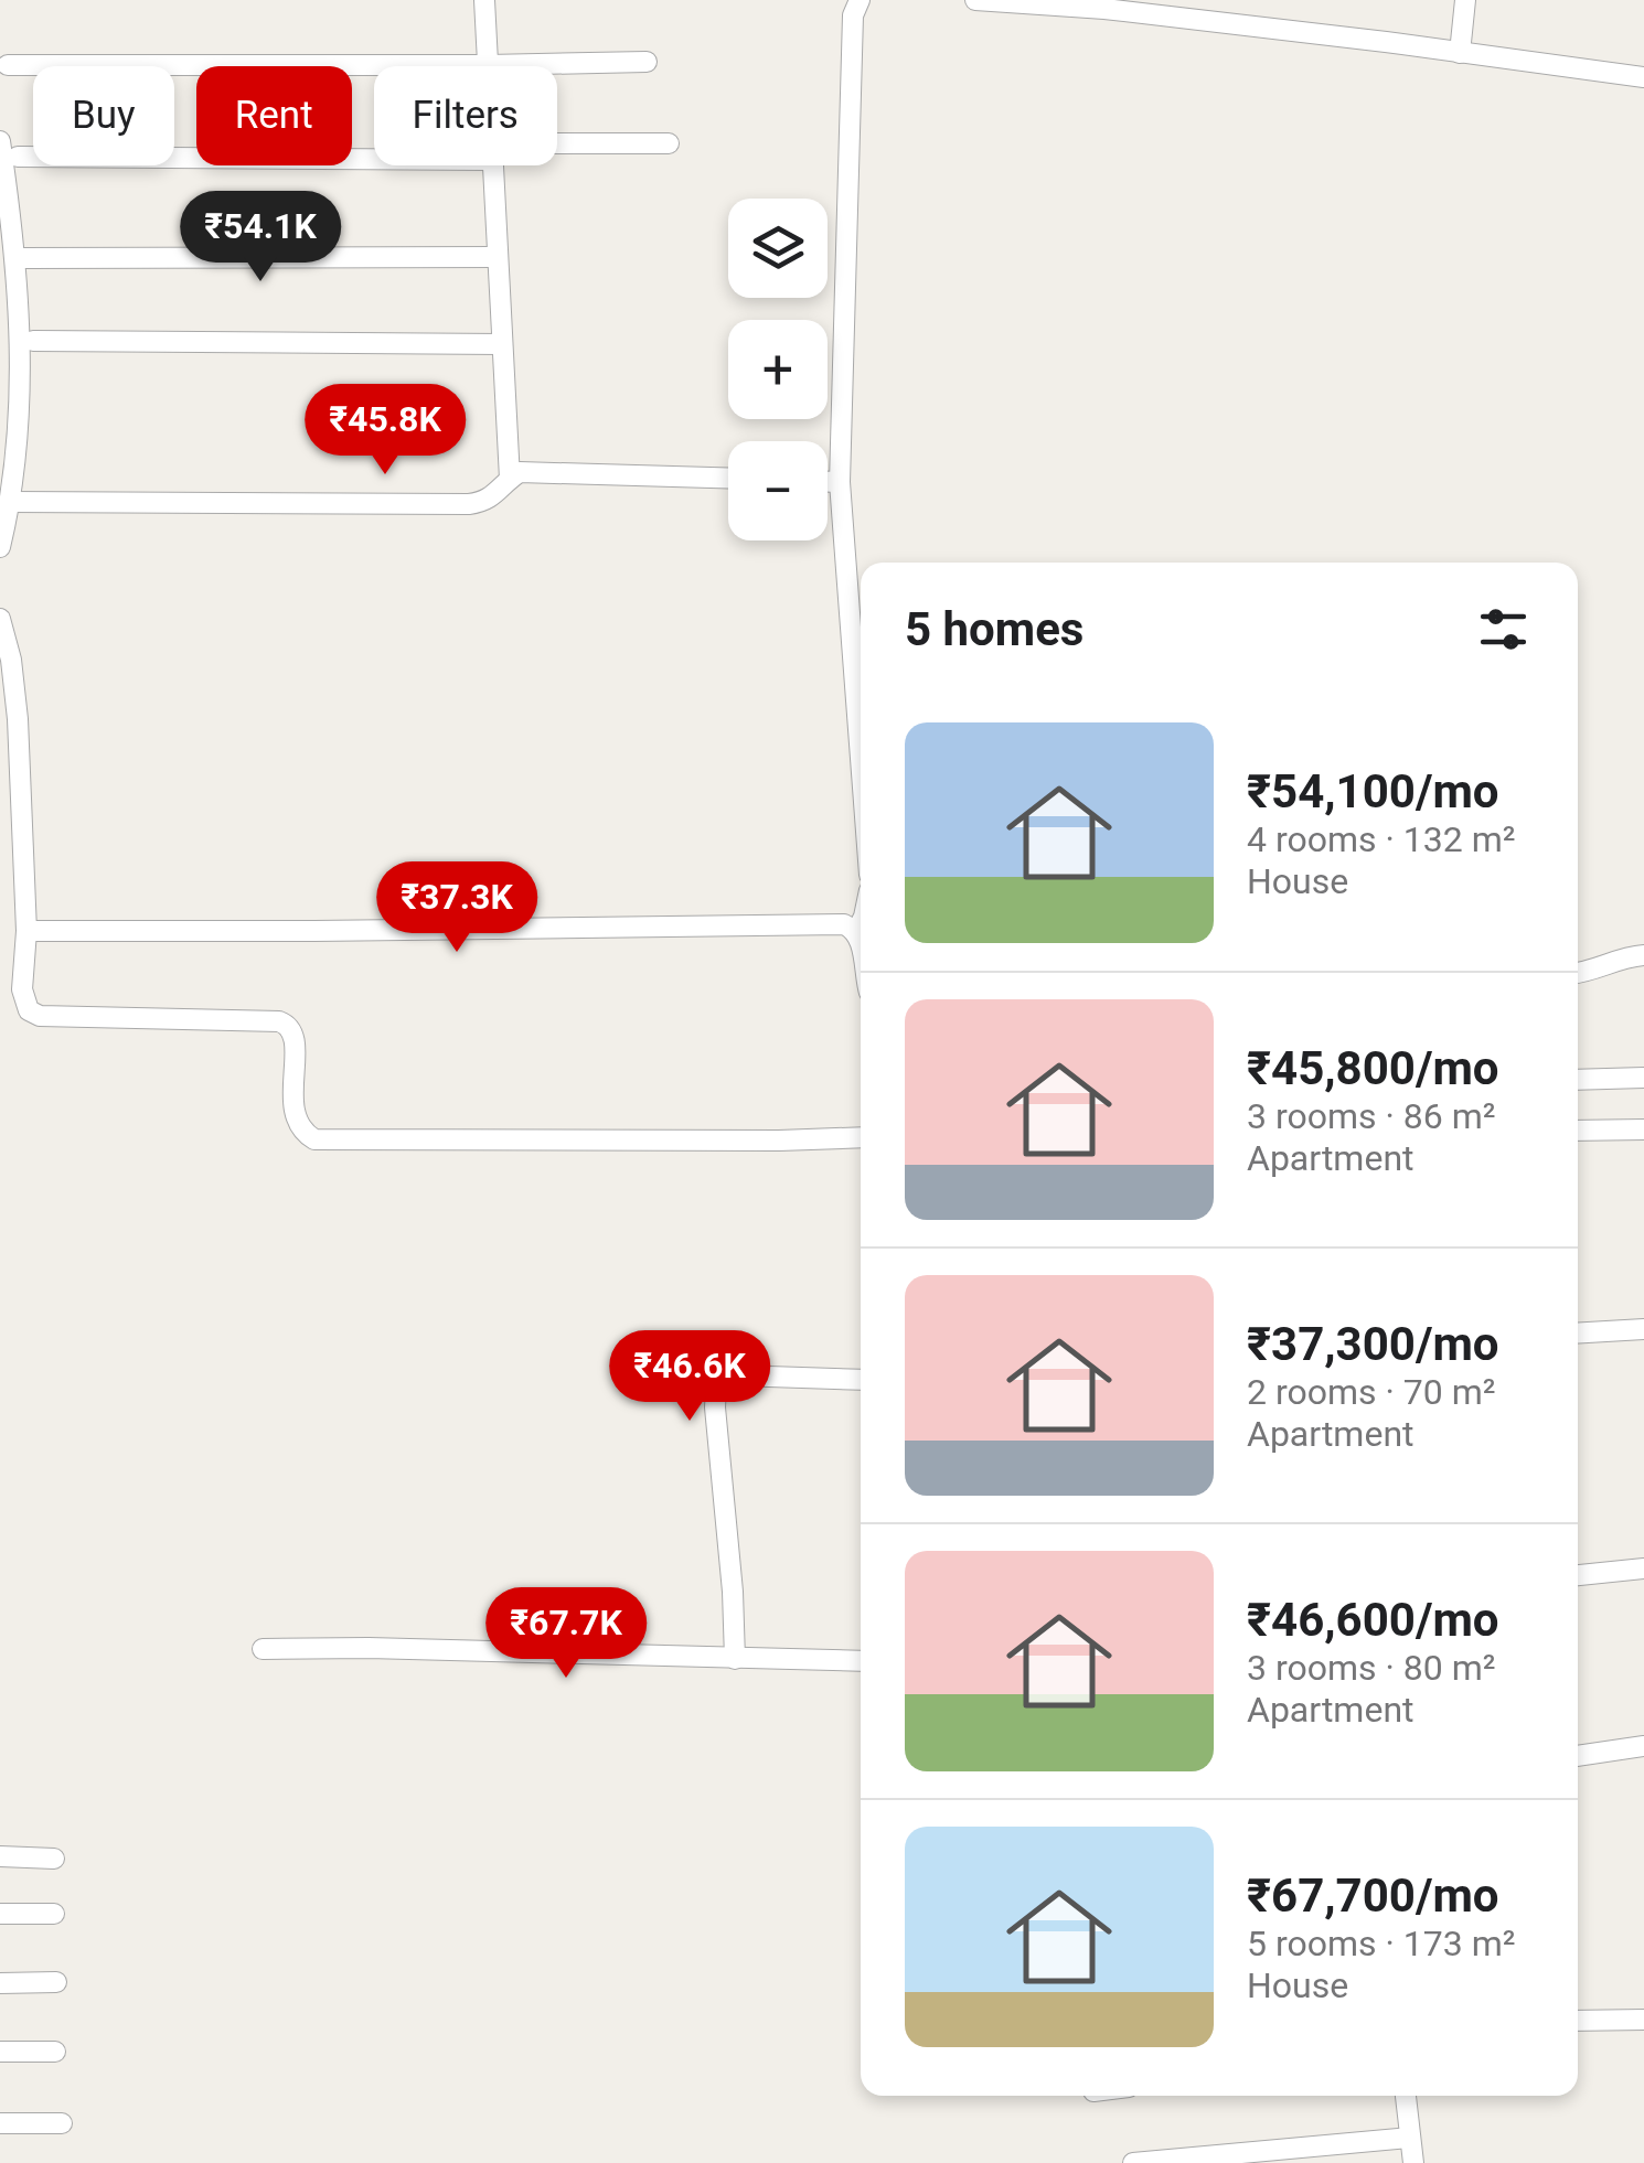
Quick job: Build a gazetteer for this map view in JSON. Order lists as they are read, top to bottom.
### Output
{
  "page": {
    "chip": ["Buy", "Rent", "Filters"],
    "price": [
      "₹54.1K",
      "₹45.8K",
      "₹37.3K",
      "₹46.6K",
      "₹67.7K"
    ],
    "map_buttons": ["+", "−"],
    "heading": "5 homes",
    "list": [
      {
        "name": "₹54,100/mo",
        "note": "4 rooms · 132 m² · House"
      },
      {
        "name": "₹45,800/mo",
        "note": "3 rooms · 86 m² · Apartment"
      },
      {
        "name": "₹37,300/mo",
        "note": "2 rooms · 70 m² · Apartment"
      },
      {
        "name": "₹46,600/mo",
        "note": "3 rooms · 80 m² · Apartment"
      },
      {
        "name": "₹67,700/mo",
        "note": "5 rooms · 173 m² · House"
      }
    ]
  }
}
